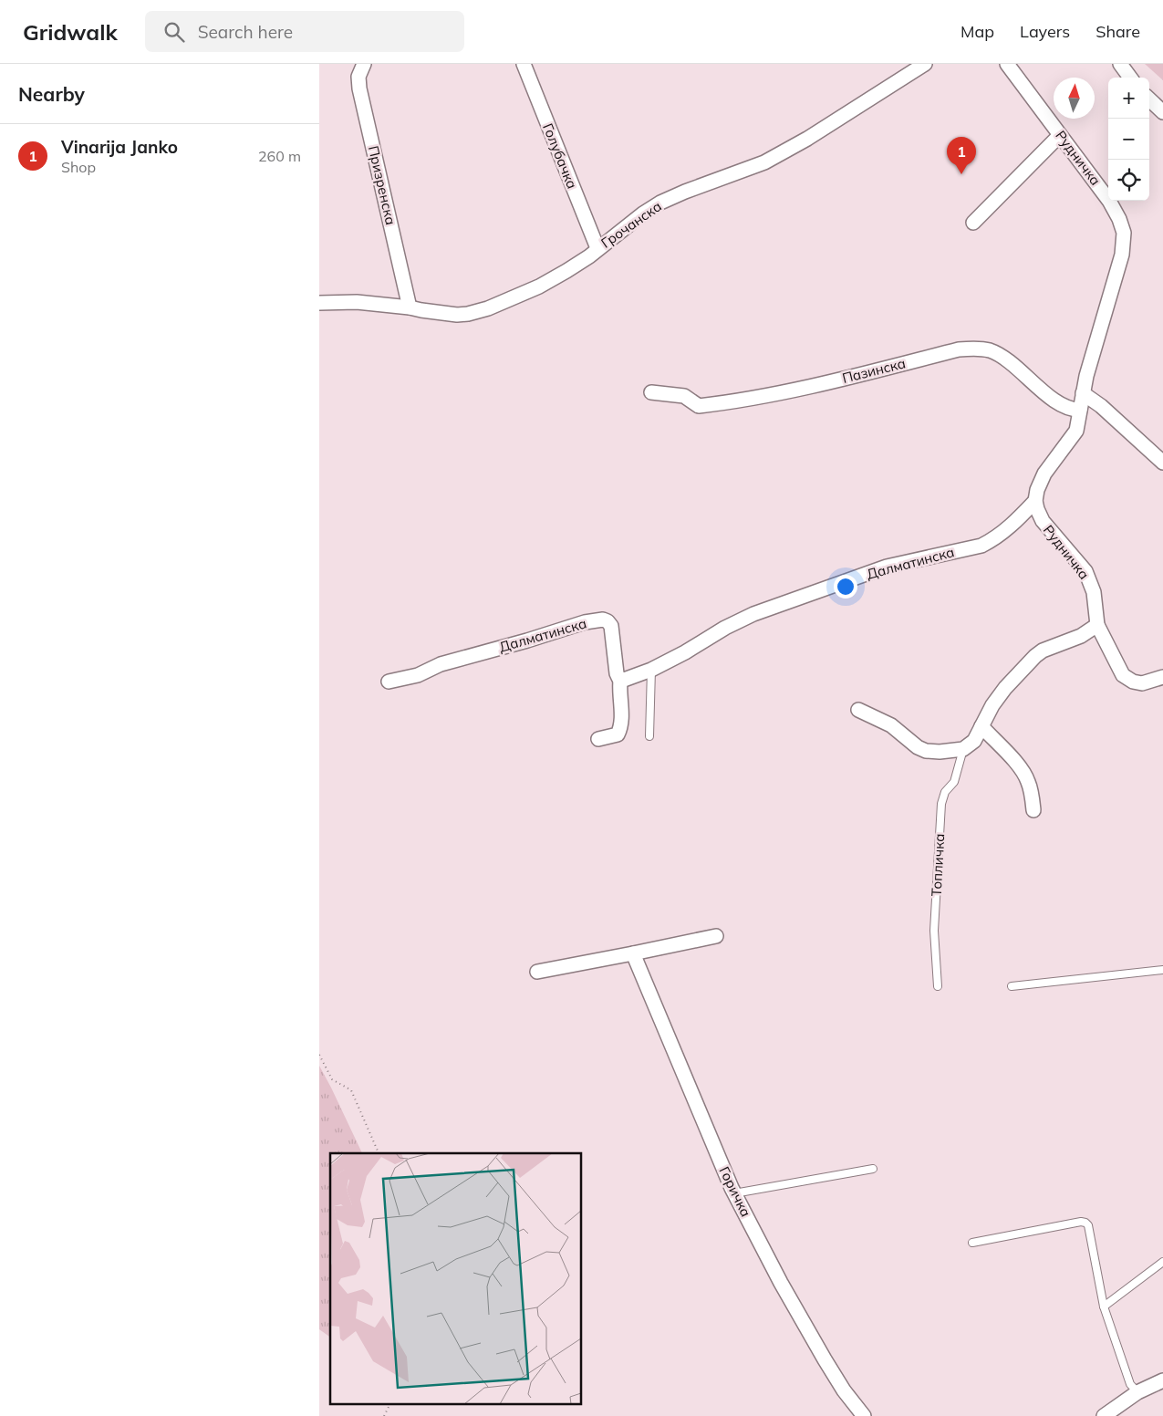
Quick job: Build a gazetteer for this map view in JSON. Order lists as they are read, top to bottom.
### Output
{
  "streets": {
    "street": [
      "Голубачка",
      "Рудничка",
      "Призренска",
      "Грочанска",
      "Пазинска",
      "Далматинска",
      "Топличка",
      "Горичка"
    ]
  },
  "crossings": [
    ["Голубачка", "Грочанска"],
    ["Рудничка", "Пазинска"],
    ["Рудничка", "Далматинска"],
    ["Рудничка", "Топличка"],
    ["Призренска", "Грочанска"]
  ],
  "north": "top",
  "page": {
    "header": "Gridwalk",
    "search": "Search here",
    "nav": ["Map", "Layers", "Share"],
    "heading": "Nearby",
    "map_buttons": ["+", "−"],
    "list": [
      {
        "mark": "1",
        "name": "Vinarija Janko",
        "note": "Shop",
        "value": "260 m"
      }
    ],
    "pins": "1"
  }
}
